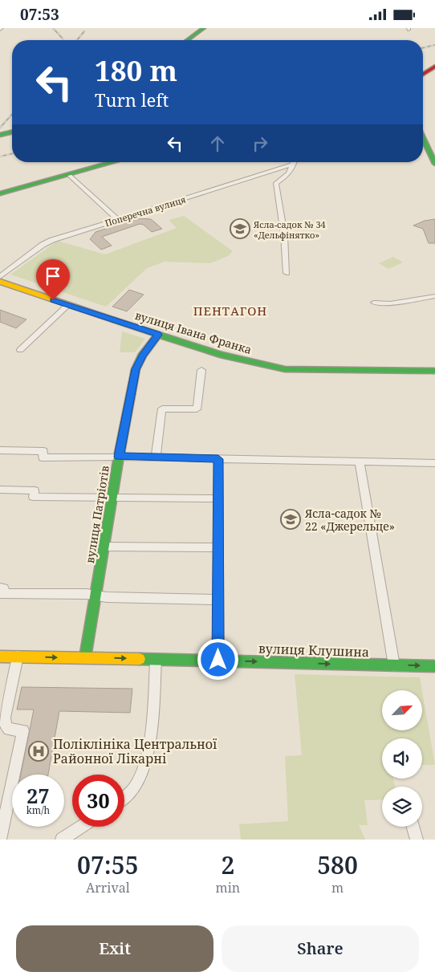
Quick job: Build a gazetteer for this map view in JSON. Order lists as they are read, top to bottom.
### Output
{
  "streets": {
    "street": [
      "Поперечна вулиця",
      "вулиця Івана Франка",
      "вулиця Патріотів",
      "вулиця Клушина"
    ]
  },
  "crossings": [
    ["вулиця Івана Франка", "вулиця Патріотів"],
    ["вулиця Патріотів", "вулиця Клушина"]
  ],
  "districts": ["ПЕНТАГОН"],
  "places": {
    "school or university": ["Ясла-садок № 34 «Дельфінятко»", "Ясла-садок № 22 «Джерельце»"],
    "hospital": ["Поліклініка Центральної Районної Лікарні"]
  },
  "north": "top right",
  "page": {
    "status": "07:53",
    "turn": ["180 m", "Turn left"],
    "speed": "27 km/h",
    "limit": "30",
    "eta": [
      "07:55",
      "Arrival",
      "2",
      "min",
      "580",
      "m"
    ],
    "buttons": ["Exit", "Share"]
  }
}
